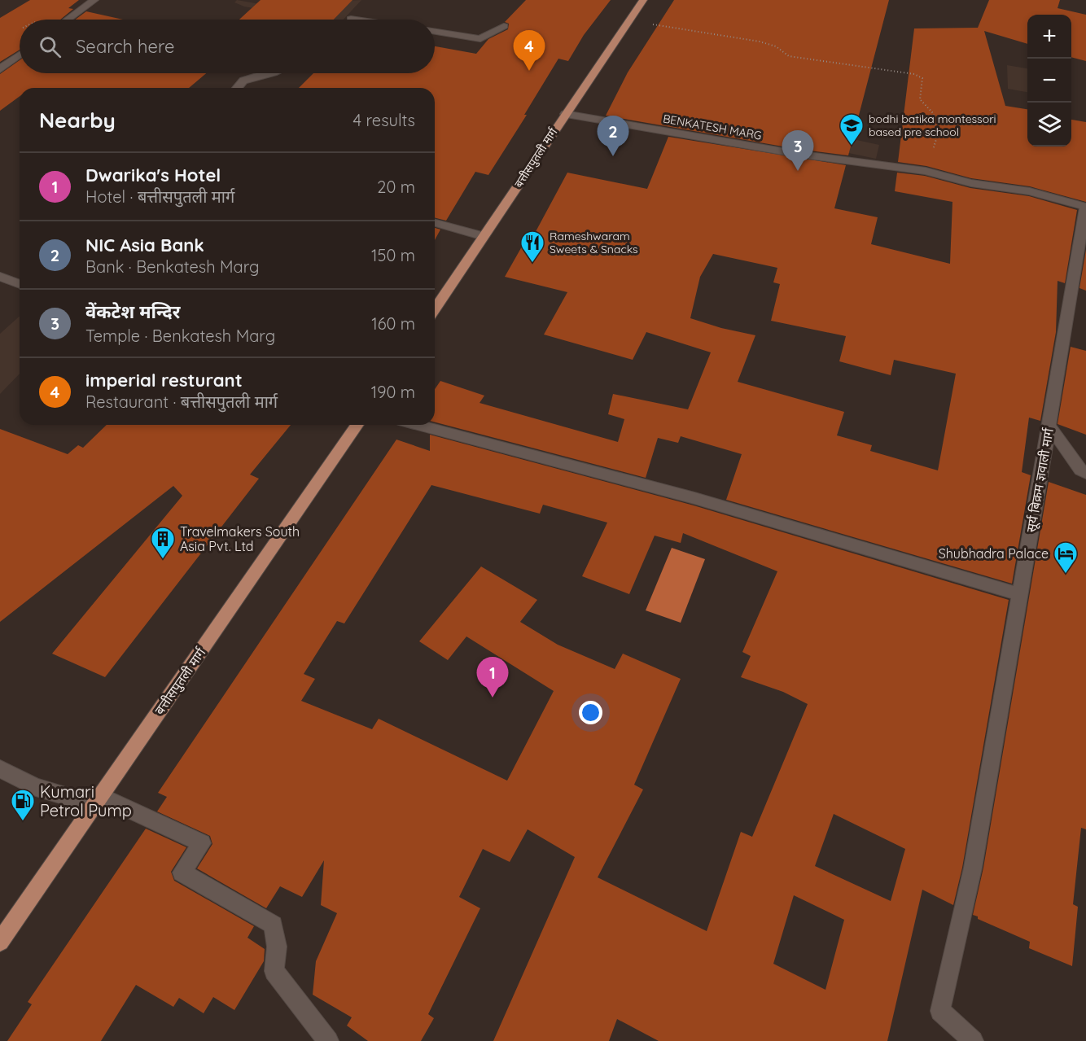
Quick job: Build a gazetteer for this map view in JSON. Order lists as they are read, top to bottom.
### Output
{
  "streets": {
    "main road": ["बत्तीसपुतली मार्ग"],
    "street": ["BENKATESH MARG", "सूर्य बिक्रम ज्ञवाली मार्ग"]
  },
  "crossings": [
    ["BENKATESH MARG", "बत्तीसपुतली मार्ग"],
    ["BENKATESH MARG", "सूर्य बिक्रम ज्ञवाली मार्ग"]
  ],
  "places": {
    "school or university": ["bodhi batika montessori based pre school"],
    "restaurant": ["Rameshwaram Sweets & Snacks"],
    "building": ["Travelmakers South Asia Pvt. Ltd"],
    "hotel": ["Shubhadra Palace"],
    "fuel station": ["Kumari Petrol Pump"]
  },
  "page": {
    "map_buttons": ["+", "−"],
    "search": "Search here",
    "pins": [
      "4",
      "2",
      "3",
      "1"
    ],
    "heading": ["Nearby", "4 results"],
    "list": [
      {
        "mark": "1",
        "name": "Dwarika's Hotel",
        "note": "Hotel · बत्तीसपुतली मार्ग",
        "value": "20 m"
      },
      {
        "mark": "2",
        "name": "NIC Asia Bank",
        "note": "Bank · Benkatesh Marg",
        "value": "150 m"
      },
      {
        "mark": "3",
        "name": "वेंकटेश मन्दिर",
        "note": "Temple · Benkatesh Marg",
        "value": "160 m"
      },
      {
        "mark": "4",
        "name": "imperial resturant",
        "note": "Restaurant · बत्तीसपुतली मार्ग",
        "value": "190 m"
      }
    ]
  }
}
